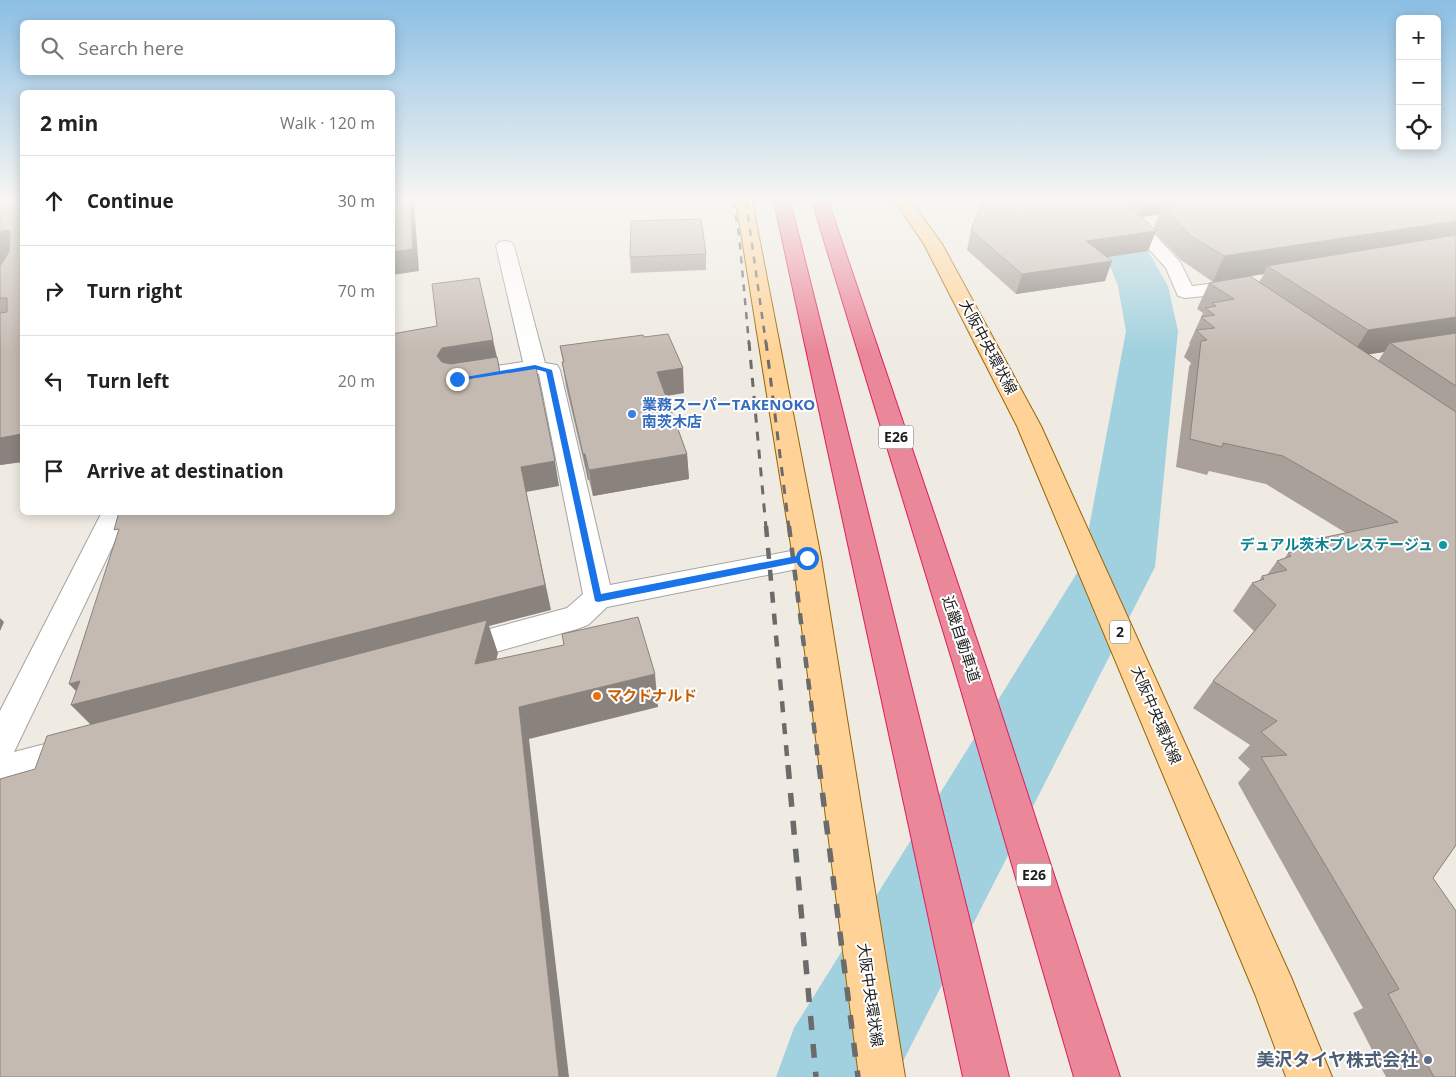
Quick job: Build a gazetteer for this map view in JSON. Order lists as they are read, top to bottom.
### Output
{
  "streets": {
    "highway": ["E26", "近畿自動車道"],
    "main road": ["大阪中央環状線", "2"]
  },
  "places": [
    "業務スーパーTAKENOKO 南茨木店",
    "デュアル茨木プレステージュ",
    "マクドナルド",
    "美沢タイヤ株式会社"
  ],
  "page": {
    "map_buttons": ["+", "−"],
    "search": "Search here",
    "heading": ["2 min", "Walk · 120 m"],
    "list": [
      ["Continue", "30 m"],
      ["Turn right", "70 m"],
      ["Turn left", "20 m"],
      "Arrive at destination"
    ]
  }
}
